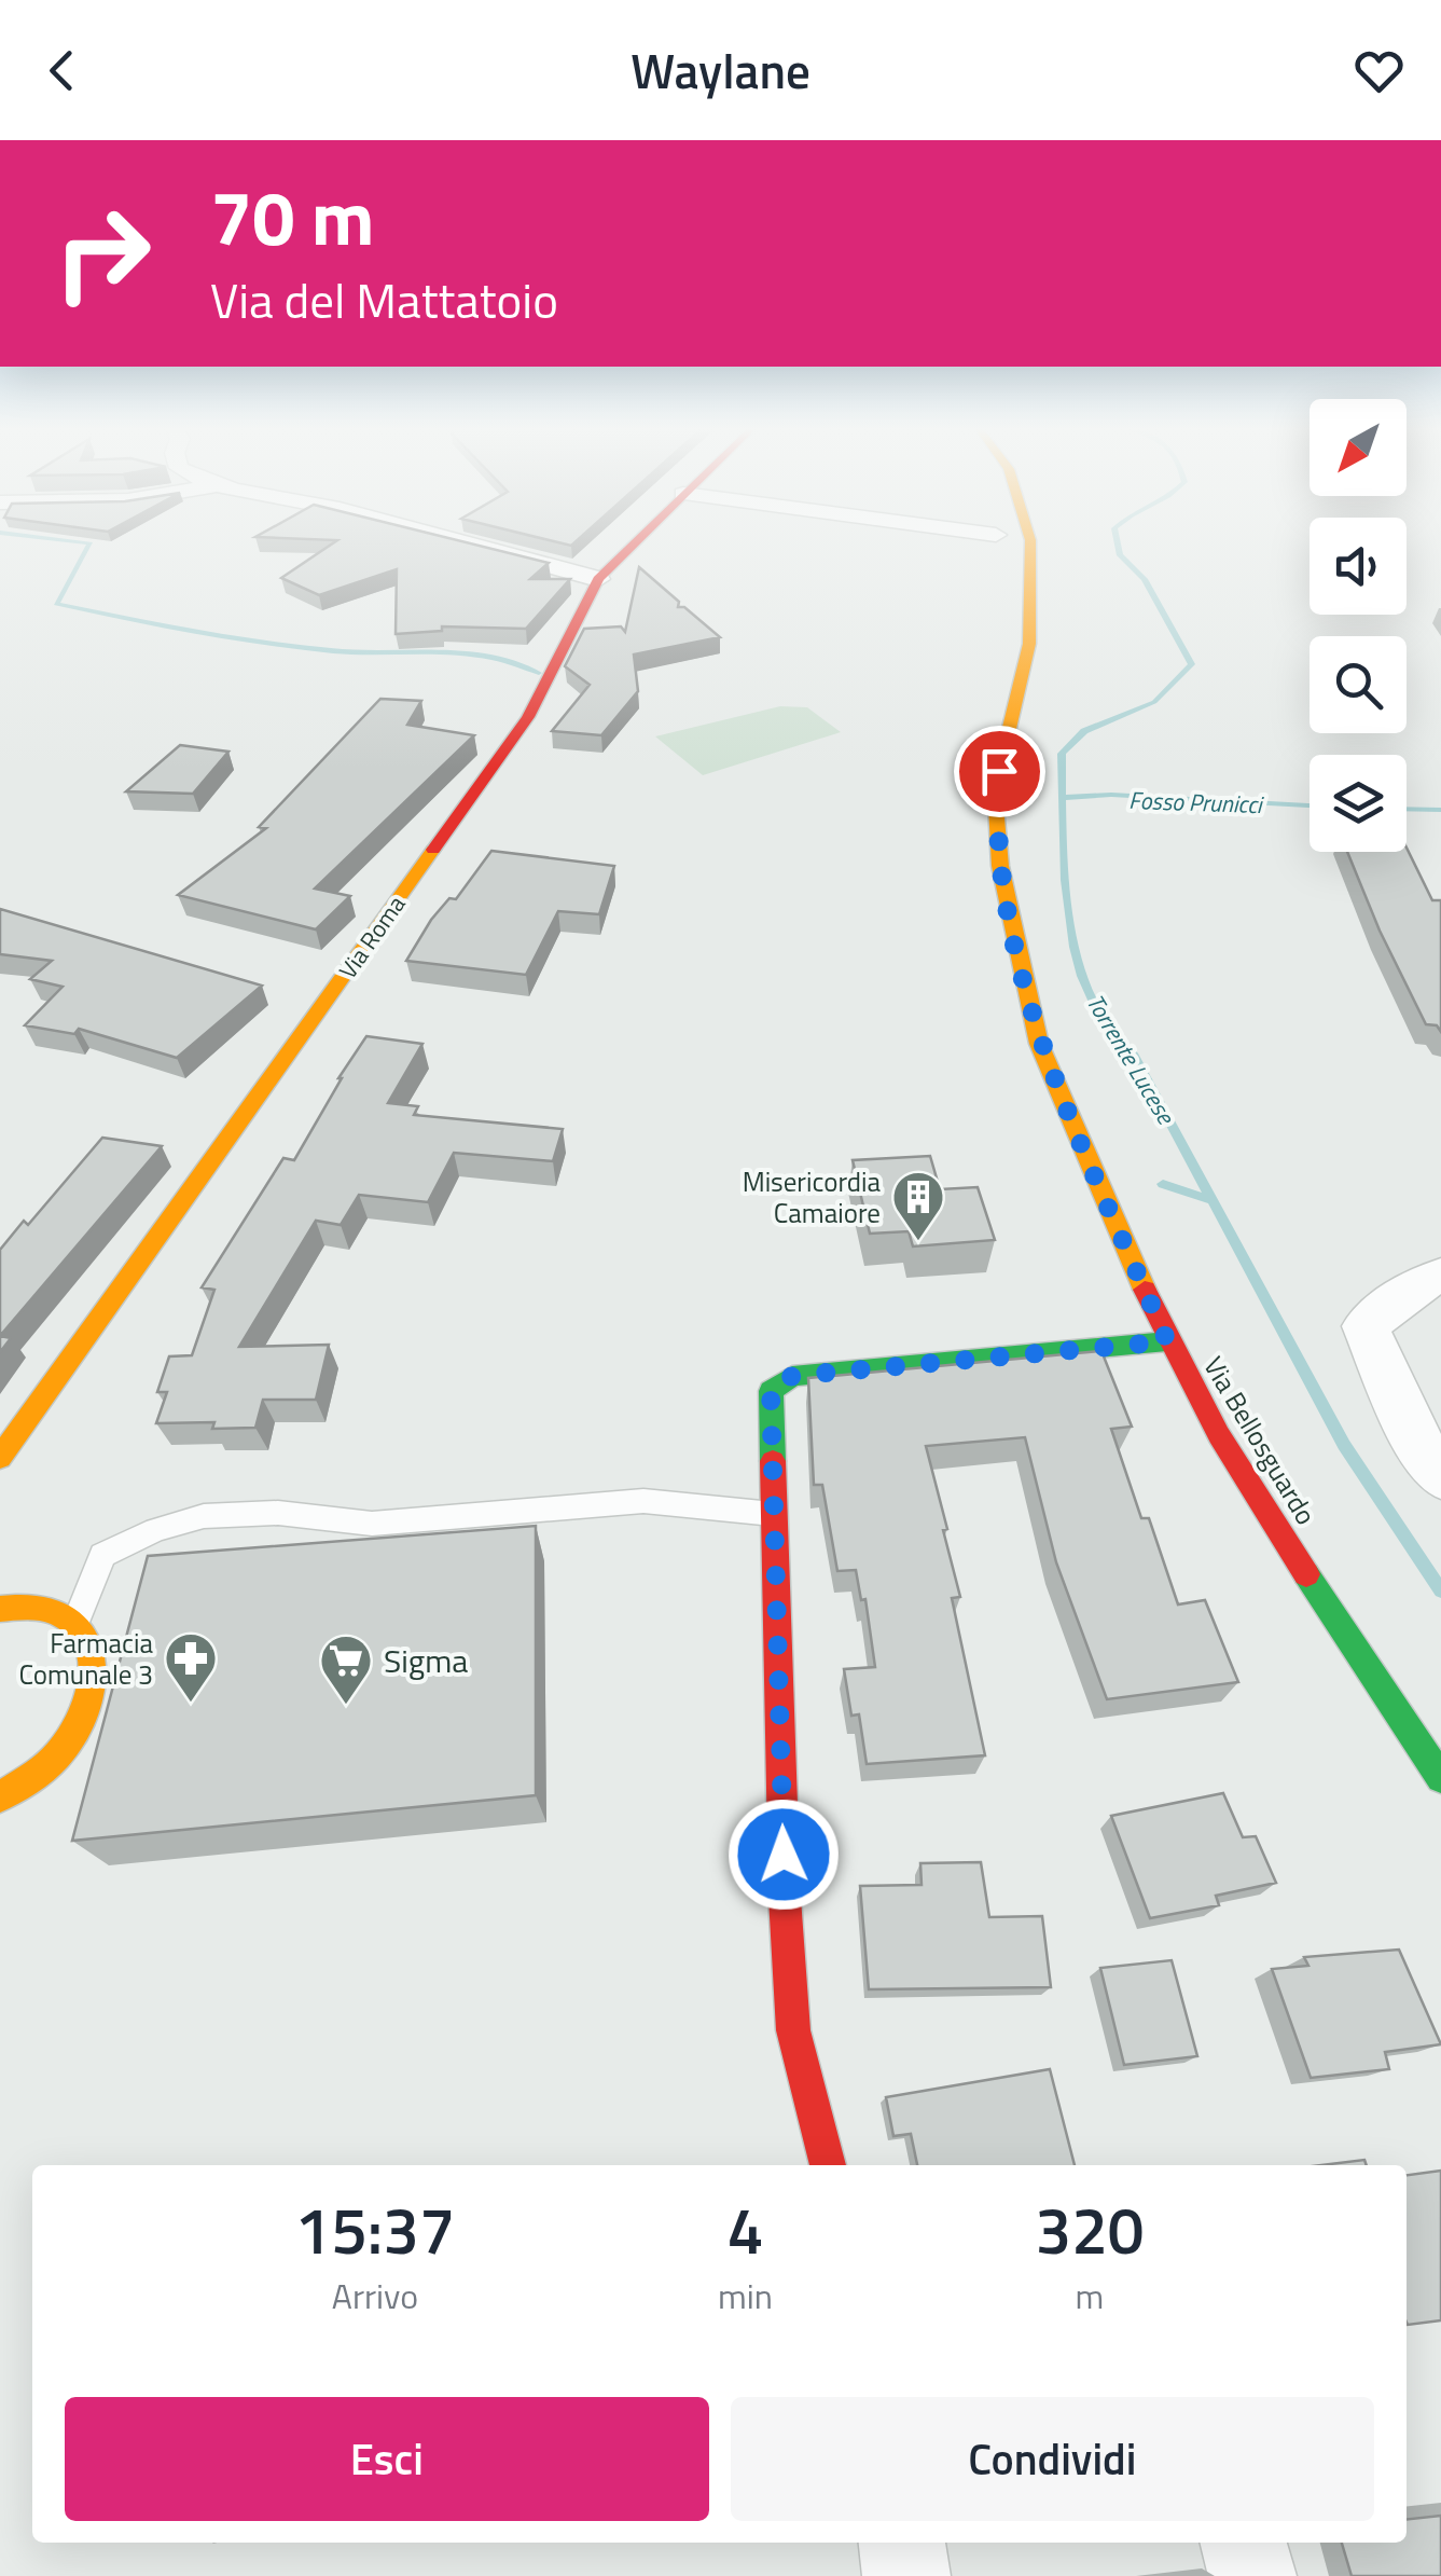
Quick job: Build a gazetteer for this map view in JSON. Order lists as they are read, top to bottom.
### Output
{
  "streets": {
    "street": ["Via Roma", "Via Bellosguardo"]
  },
  "water": ["Fosso Prunicci", "Torrente Lucese"],
  "places": {
    "building": ["Misericordia Camaiore"],
    "pharmacy": ["Farmacia Comunale 3"],
    "supermarket": ["Sigma"]
  },
  "north": "bottom left",
  "page": {
    "header": "Waylane",
    "turn": ["70 m", "Via del Mattatoio"],
    "eta": [
      "15:37",
      "Arrivo",
      "4",
      "min",
      "320",
      "m"
    ],
    "buttons": ["Esci", "Condividi"]
  }
}
